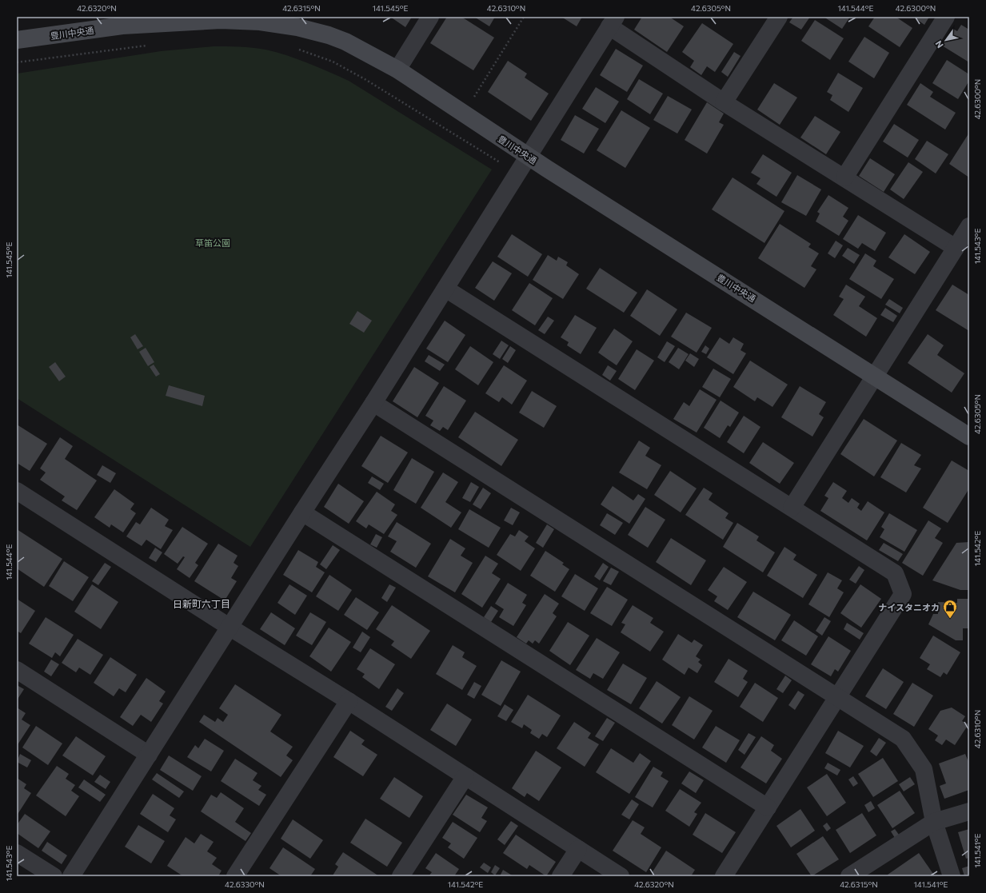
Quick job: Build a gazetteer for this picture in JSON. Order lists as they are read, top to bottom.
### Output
{
  "streets": {
    "street": ["豊川中央通"]
  },
  "districts": ["日新町六丁目"],
  "parks": ["草笛公園"],
  "places": {
    "shop": ["ナイスタニオカ"]
  },
  "north": "bottom left",
  "coordinates": [
    "42.6320°N",
    "42.6315°N",
    "141.545°E",
    "42.6310°N",
    "42.6305°N",
    "141.544°E",
    "42.6300°N",
    "141.543°E",
    "141.542°E",
    "141.541°E",
    "42.6330°N"
  ]
}
